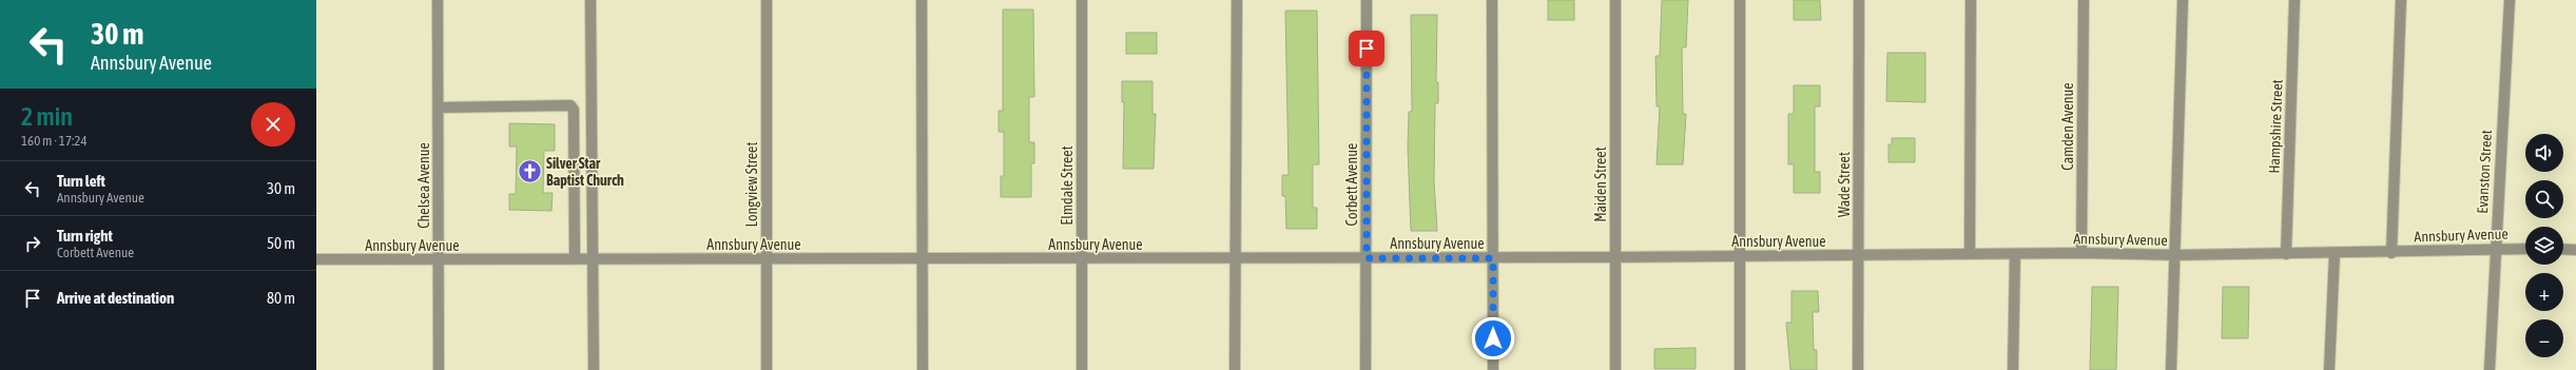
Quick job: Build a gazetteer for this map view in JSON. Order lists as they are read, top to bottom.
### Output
{
  "streets": {
    "street": [
      "Camden Avenue",
      "Hampshire Street",
      "Evanston Street",
      "Longview Street",
      "Corbett Avenue",
      "Maiden Street",
      "Wade Street",
      "Chelsea Avenue",
      "Elmdale Street",
      "Annsbury Avenue"
    ]
  },
  "crossings": [
    ["Camden Avenue", "Annsbury Avenue"],
    ["Hampshire Street", "Annsbury Avenue"],
    ["Evanston Street", "Annsbury Avenue"],
    ["Longview Street", "Annsbury Avenue"],
    ["Corbett Avenue", "Annsbury Avenue"],
    ["Maiden Street", "Annsbury Avenue"],
    ["Wade Street", "Annsbury Avenue"],
    ["Chelsea Avenue", "Annsbury Avenue"],
    ["Elmdale Street", "Annsbury Avenue"]
  ],
  "places": {
    "church": ["Silver Star Baptist Church"]
  },
  "page": {
    "turn": ["30 m", "Annsbury Avenue"],
    "heading": ["2 min", "160 m · 17:24"],
    "map_buttons": ["+", "−"],
    "list": [
      {
        "name": "Turn left",
        "note": "Annsbury Avenue",
        "value": "30 m"
      },
      {
        "name": "Turn right",
        "note": "Corbett Avenue",
        "value": "50 m"
      },
      {
        "name": "Arrive at destination",
        "value": "80 m"
      }
    ]
  }
}
